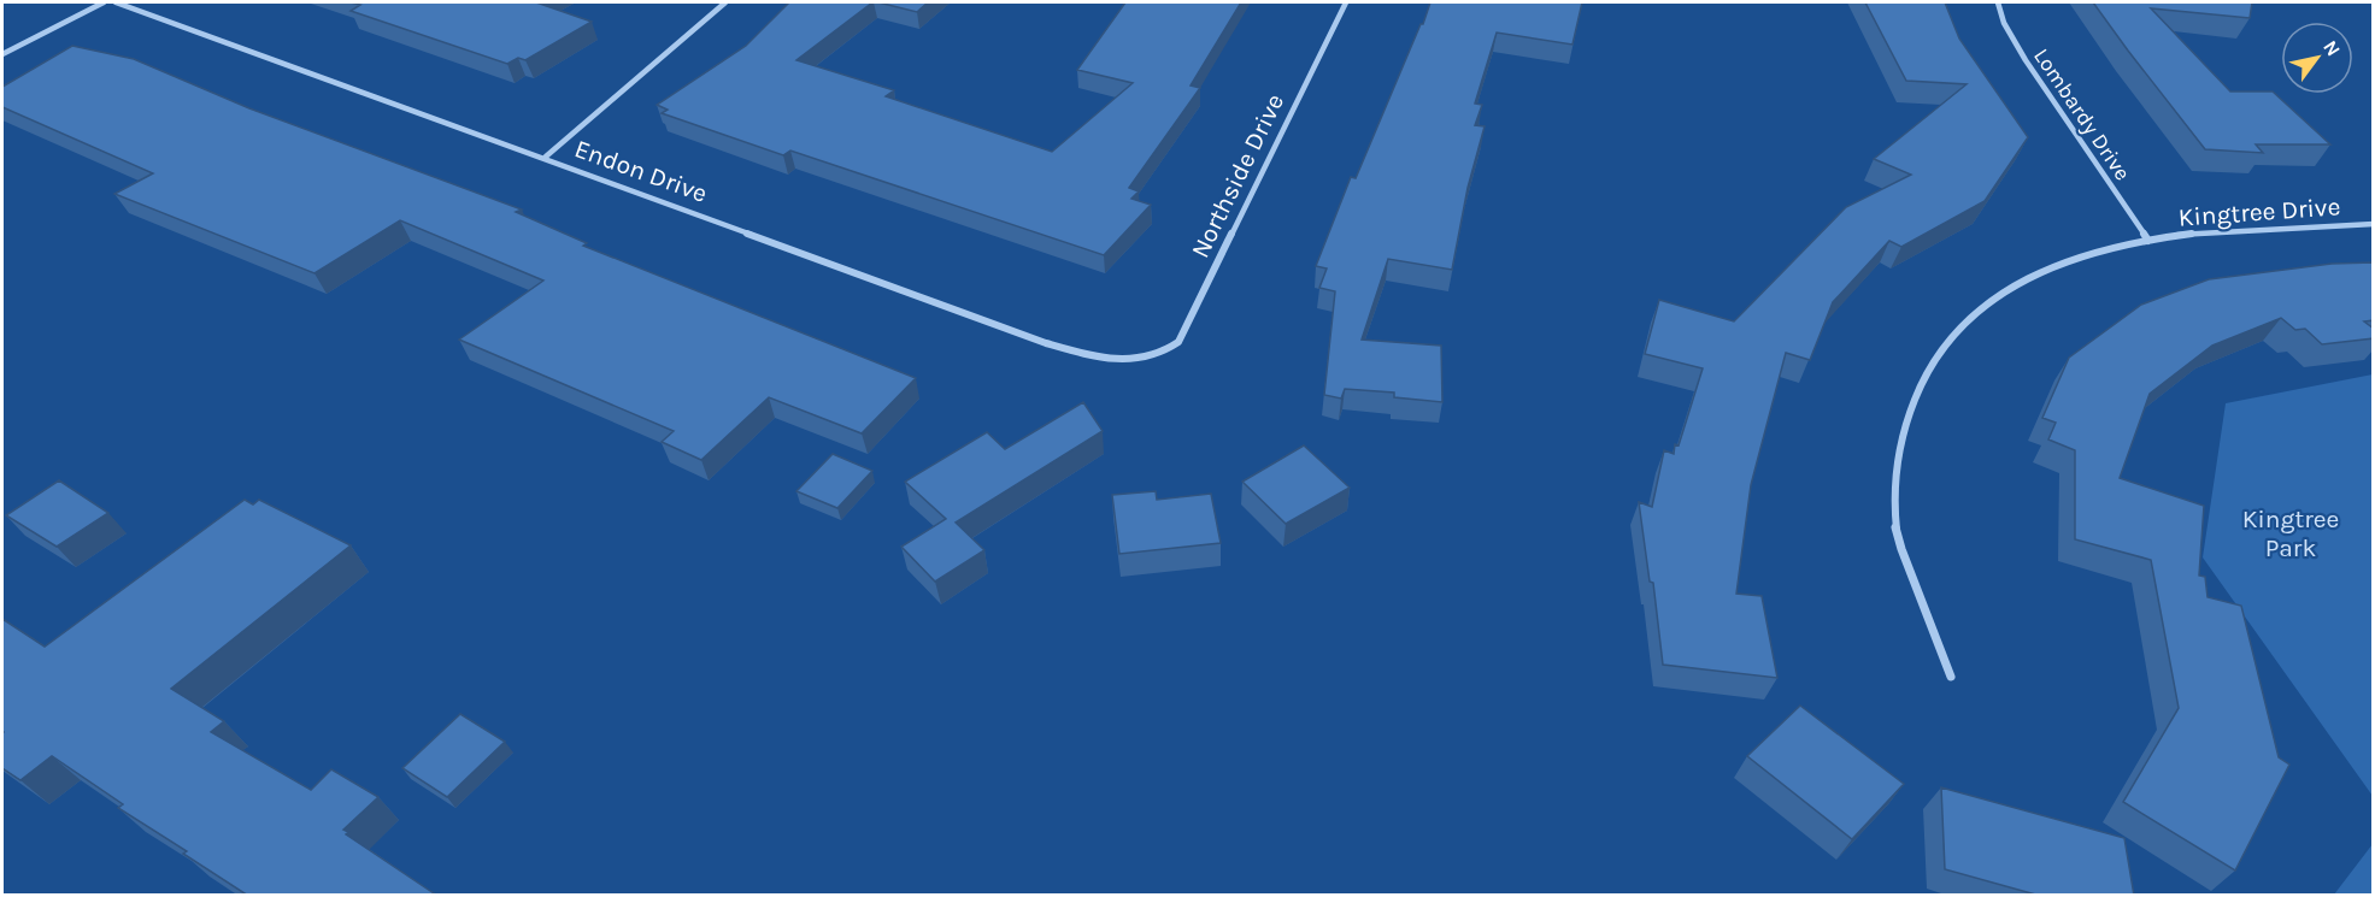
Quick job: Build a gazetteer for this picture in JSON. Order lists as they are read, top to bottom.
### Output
{
  "streets": {
    "street": [
      "Lombardy Drive",
      "Endon Drive",
      "Northside Drive",
      "Kingtree Drive"
    ]
  },
  "crossings": [
    ["Lombardy Drive", "Kingtree Drive"],
    ["Endon Drive", "Northside Drive"]
  ],
  "parks": ["Kingtree Park"],
  "north": "top right"
}
